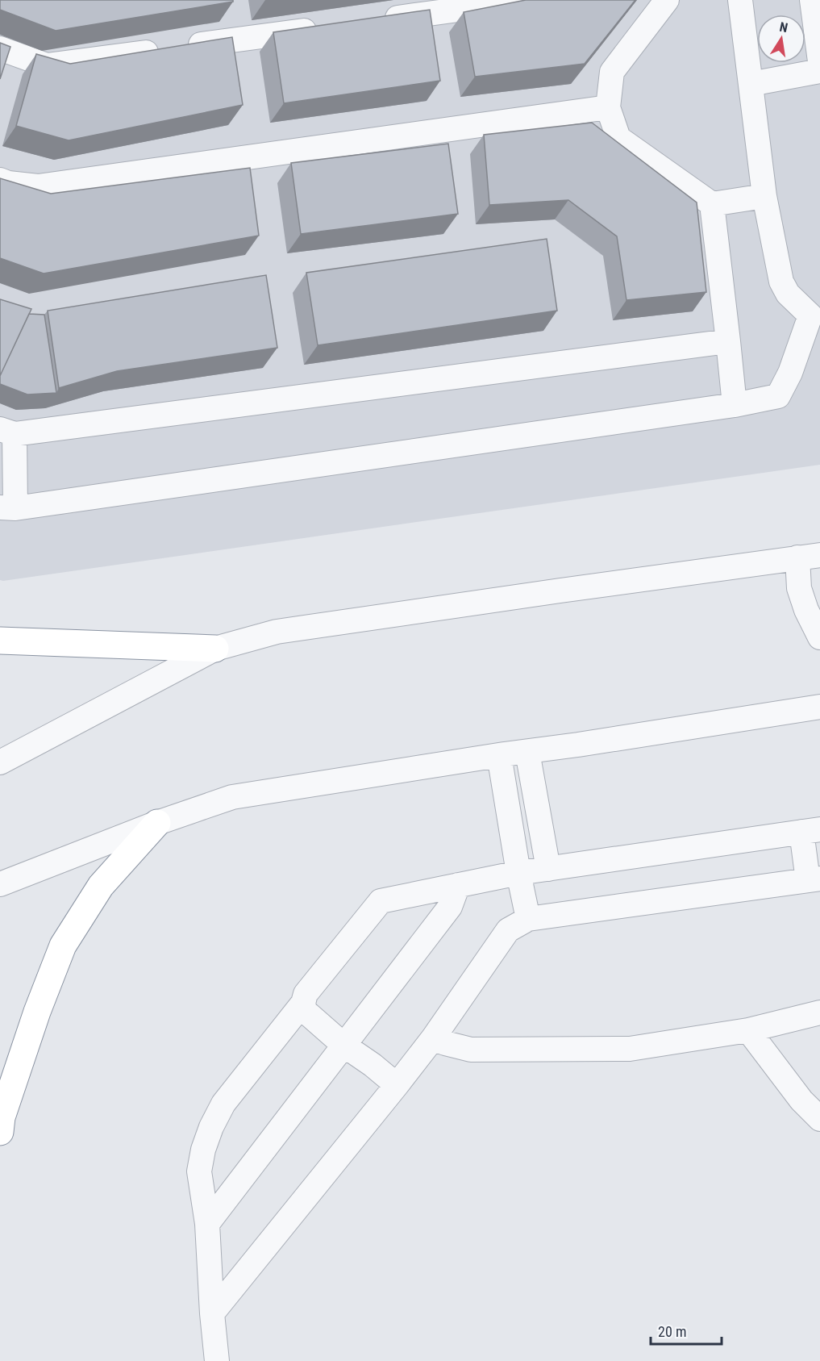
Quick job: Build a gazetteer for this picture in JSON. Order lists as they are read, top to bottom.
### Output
{
  "scale_bar": "20 m",
  "north": "top"
}
